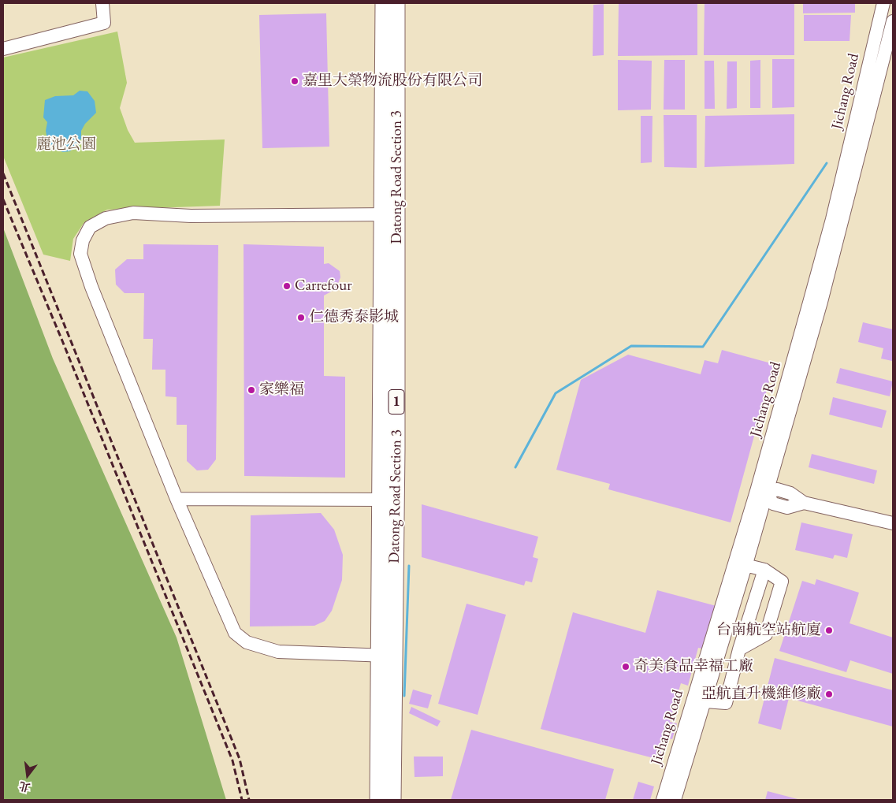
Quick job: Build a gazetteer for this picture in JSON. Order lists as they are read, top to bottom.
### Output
{
  "streets": {
    "main road": ["Datong Road Section 3", "1"],
    "street": ["Jichang Road"]
  },
  "parks": ["麗池公園"],
  "places": [
    "嘉里大榮物流股份有限公司",
    "Carrefour",
    "仁德秀泰影城",
    "家樂福",
    "台南航空站航廈",
    "奇美食品幸福工廠",
    "亞航直升機維修廠"
  ],
  "north": "bottom"
}
